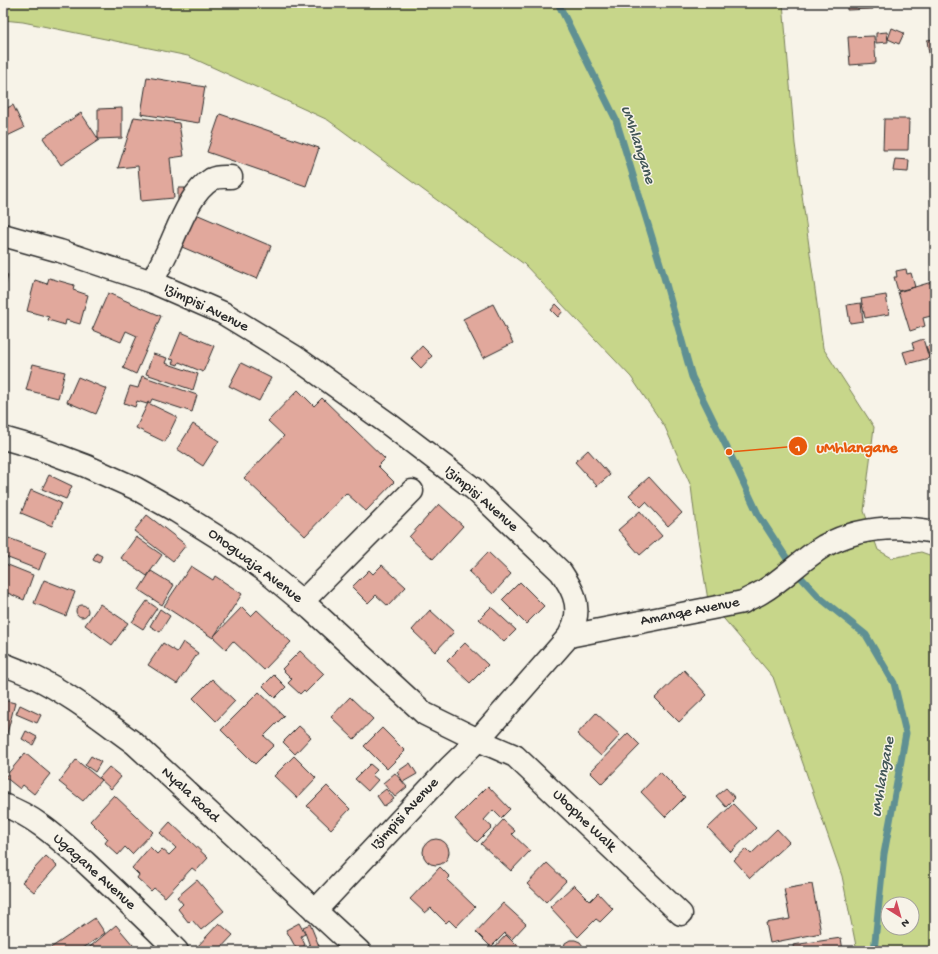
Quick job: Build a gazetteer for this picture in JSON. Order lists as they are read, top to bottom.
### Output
{
  "streets": {
    "street": [
      "Izimpisi Avenue",
      "Onogwaja Avenue",
      "Amanqe Avenue",
      "Nyala Road",
      "Ubophe Walk",
      "Ugagane Avenue"
    ]
  },
  "crossings": [
    ["Izimpisi Avenue", "Onogwaja Avenue"],
    ["Izimpisi Avenue", "Amanqe Avenue"],
    ["Izimpisi Avenue", "Nyala Road"],
    ["Izimpisi Avenue", "Ubophe Walk"],
    ["Onogwaja Avenue", "Ubophe Walk"]
  ],
  "water": ["uMhlangane"],
  "places": ["uMhlangane"],
  "north": "bottom right"
}
